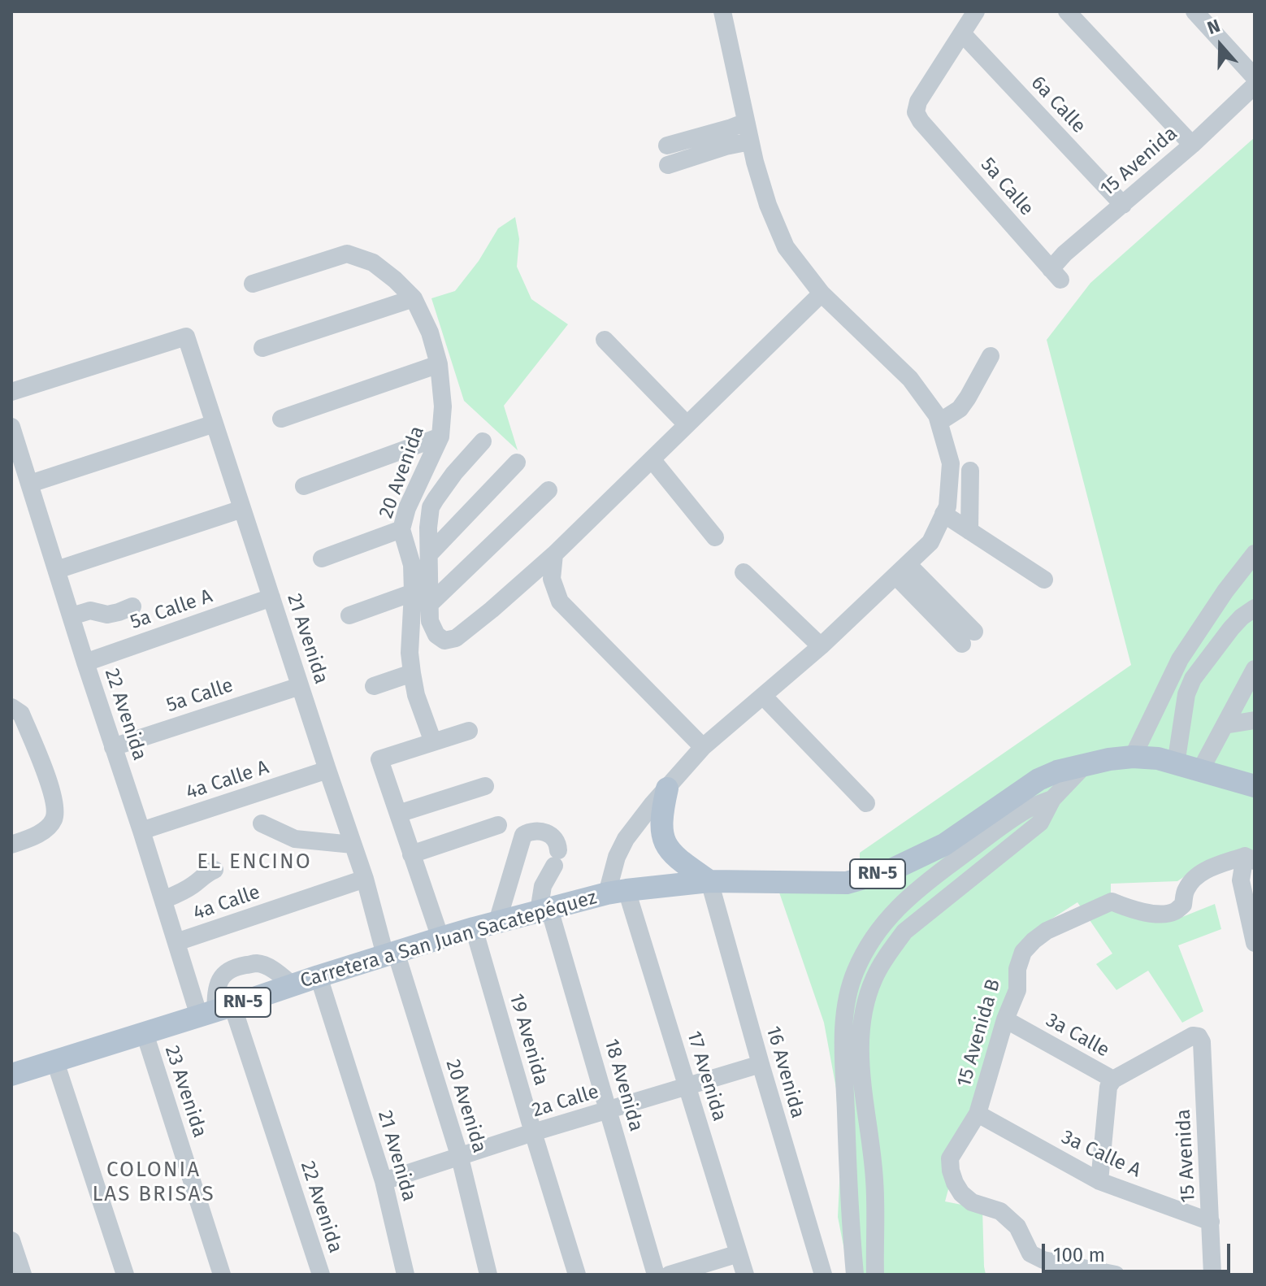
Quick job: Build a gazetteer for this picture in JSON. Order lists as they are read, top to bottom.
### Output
{
  "streets": {
    "main road": ["RN-5", "Carretera a San Juan Sacatepéquez"],
    "street": [
      "6a Calle",
      "15 Avenida",
      "5a Calle",
      "20 Avenida",
      "5a Calle A",
      "21 Avenida",
      "22 Avenida",
      "4a Calle A",
      "4a Calle",
      "15 Avenida B",
      "3a Calle",
      "19 Avenida",
      "16 Avenida",
      "17 Avenida",
      "18 Avenida",
      "23 Avenida",
      "2a Calle",
      "3a Calle A"
    ]
  },
  "crossings": [
    ["6a Calle", "15 Avenida"],
    ["6a Calle", "5a Calle"],
    ["15 Avenida", "5a Calle"],
    ["15 Avenida", "3a Calle"],
    ["15 Avenida", "3a Calle A"],
    ["5a Calle", "21 Avenida"],
    ["5a Calle", "22 Avenida"],
    ["20 Avenida", "21 Avenida"],
    ["20 Avenida", "Carretera a San Juan Sacatepéquez"],
    ["20 Avenida", "2a Calle"],
    ["5a Calle A", "21 Avenida"],
    ["5a Calle A", "22 Avenida"],
    ["21 Avenida", "4a Calle A"],
    ["21 Avenida", "4a Calle"],
    ["21 Avenida", "Carretera a San Juan Sacatepéquez"],
    ["21 Avenida", "2a Calle"],
    ["22 Avenida", "4a Calle A"],
    ["22 Avenida", "4a Calle"],
    ["22 Avenida", "Carretera a San Juan Sacatepéquez"],
    ["Carretera a San Juan Sacatepéquez", "19 Avenida"],
    ["Carretera a San Juan Sacatepéquez", "16 Avenida"],
    ["Carretera a San Juan Sacatepéquez", "17 Avenida"],
    ["Carretera a San Juan Sacatepéquez", "18 Avenida"],
    ["Carretera a San Juan Sacatepéquez", "23 Avenida"],
    ["15 Avenida B", "3a Calle"],
    ["15 Avenida B", "3a Calle A"],
    ["19 Avenida", "2a Calle"],
    ["16 Avenida", "2a Calle"],
    ["17 Avenida", "2a Calle"],
    ["18 Avenida", "2a Calle"]
  ],
  "districts": ["EL ENCINO", "COLONIA LAS BRISAS"],
  "scale_bar": "100 m",
  "north": "top"
}
